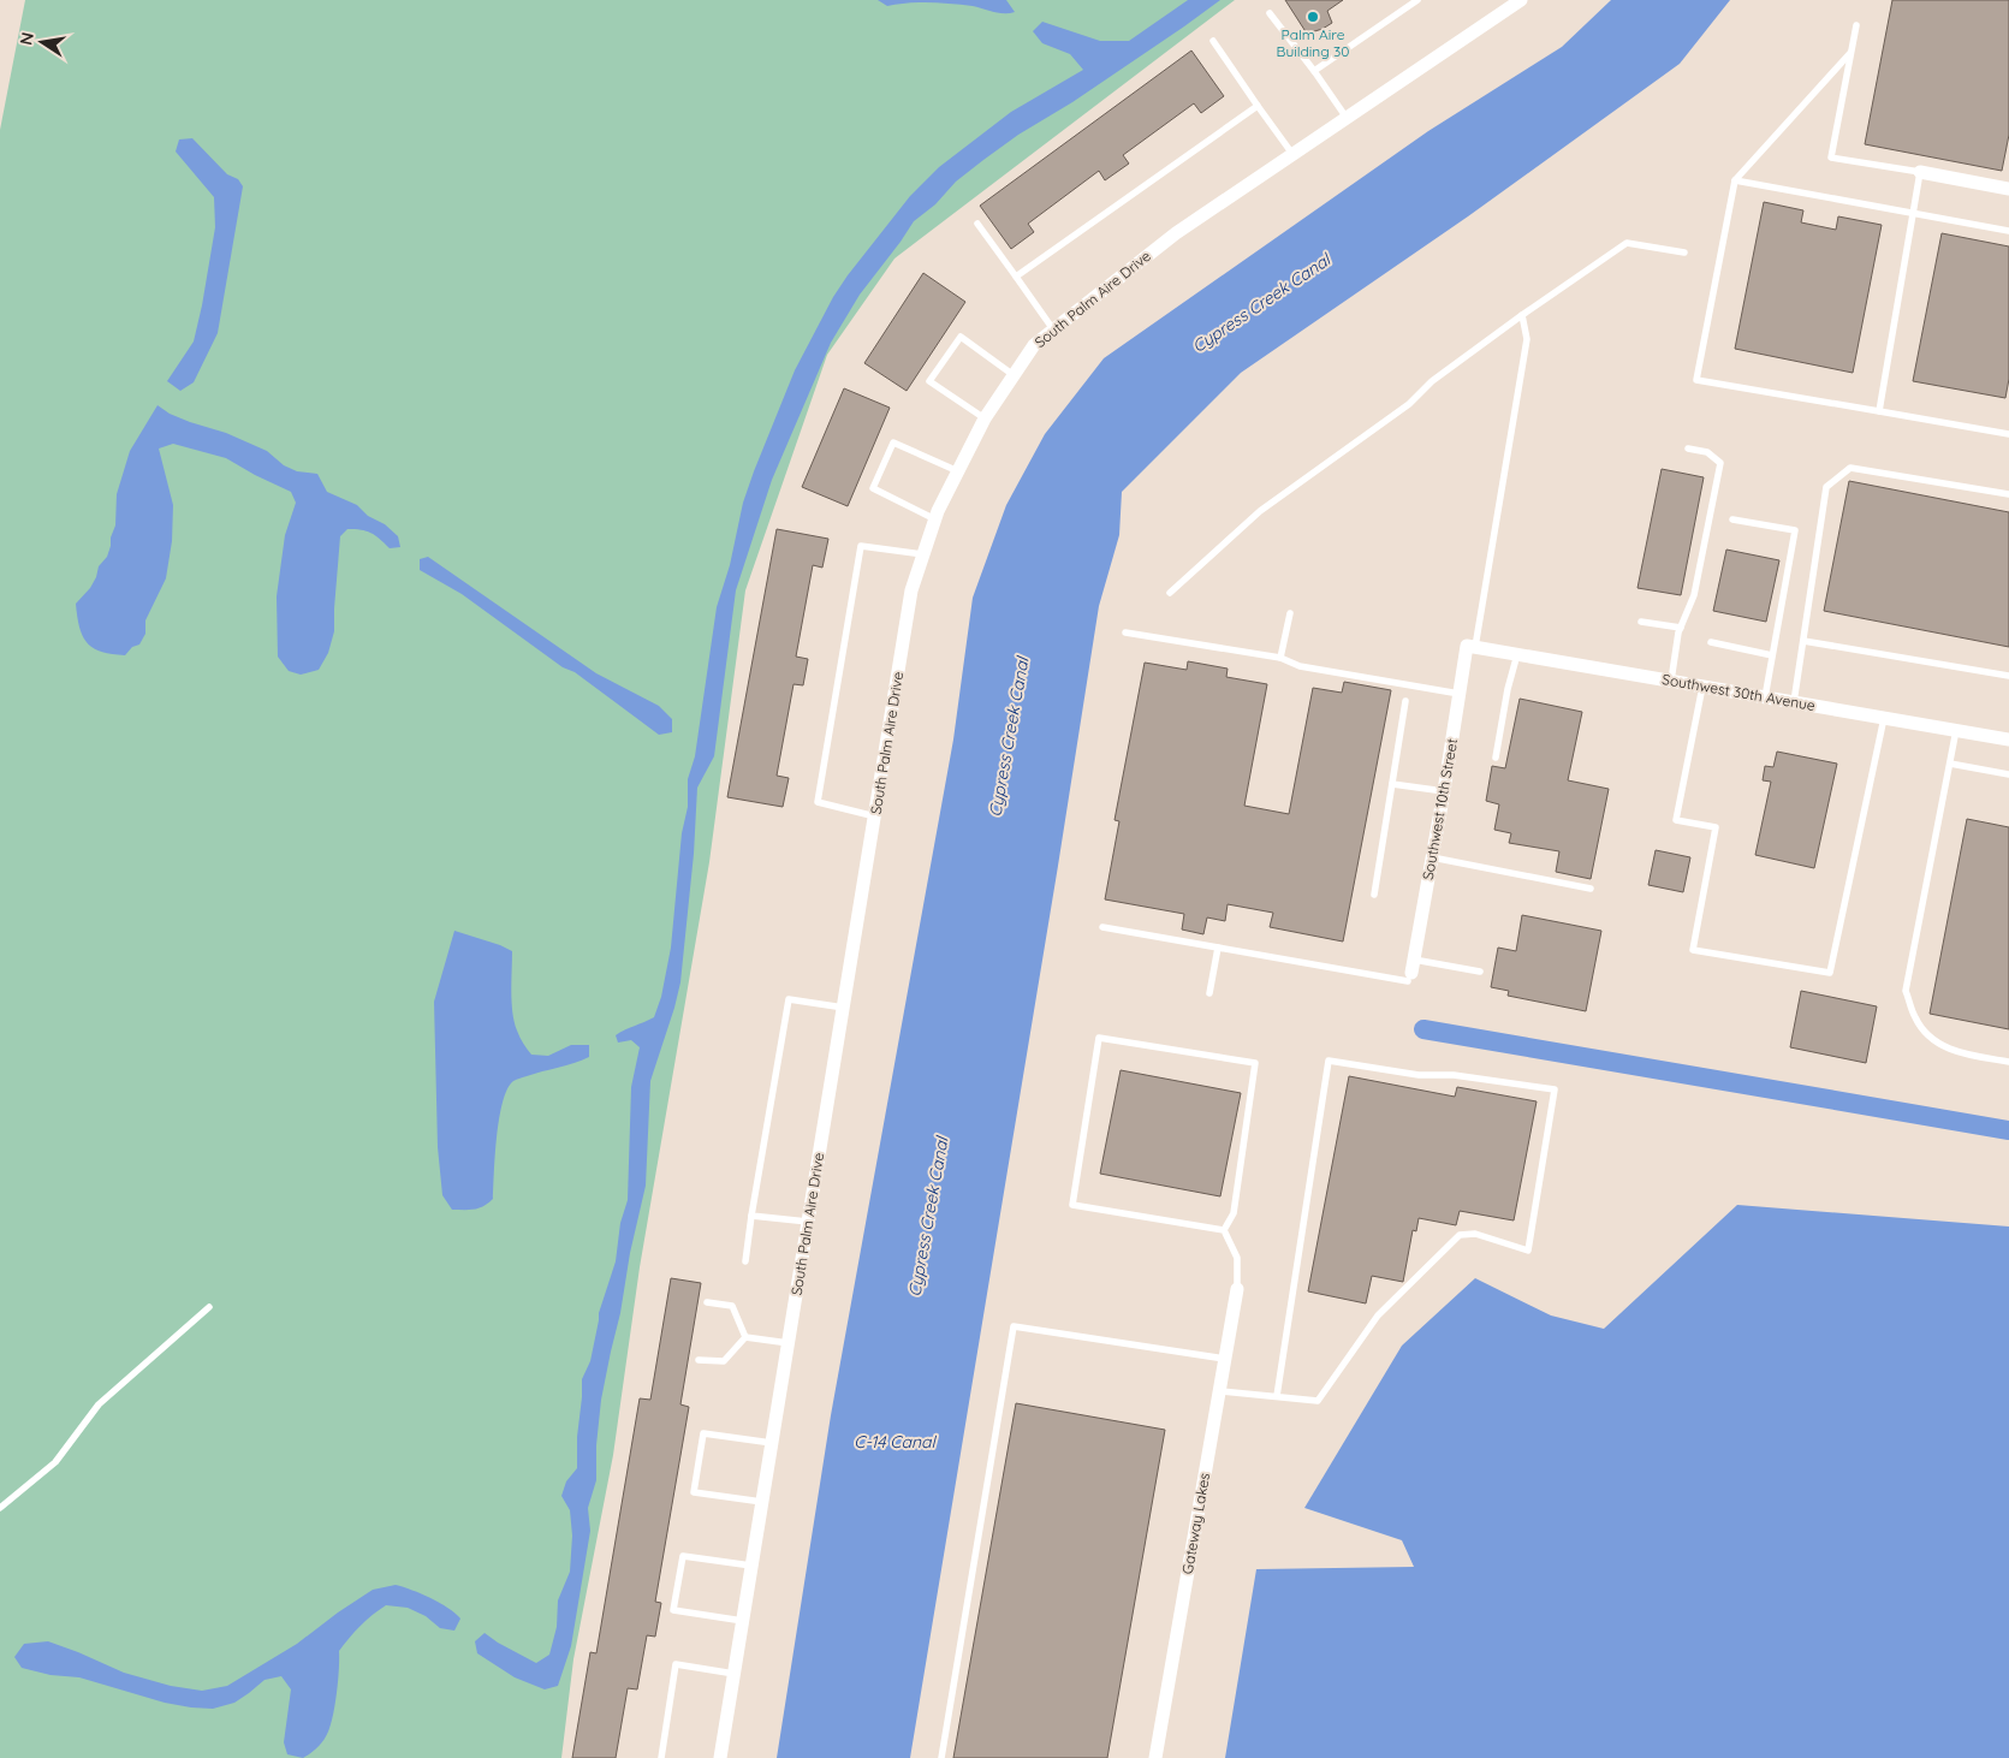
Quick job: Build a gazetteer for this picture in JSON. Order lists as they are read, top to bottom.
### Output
{
  "streets": {
    "street": [
      "South Palm Aire Drive",
      "Southwest 30th Avenue",
      "Southwest 10th Street",
      "Gateway Lakes"
    ]
  },
  "crossings": [
    ["Southwest 30th Avenue", "Southwest 10th Street"]
  ],
  "water": ["Cypress Creek Canal", "C-14 Canal"],
  "places": ["Palm Aire Building 30"],
  "north": "left"
}
